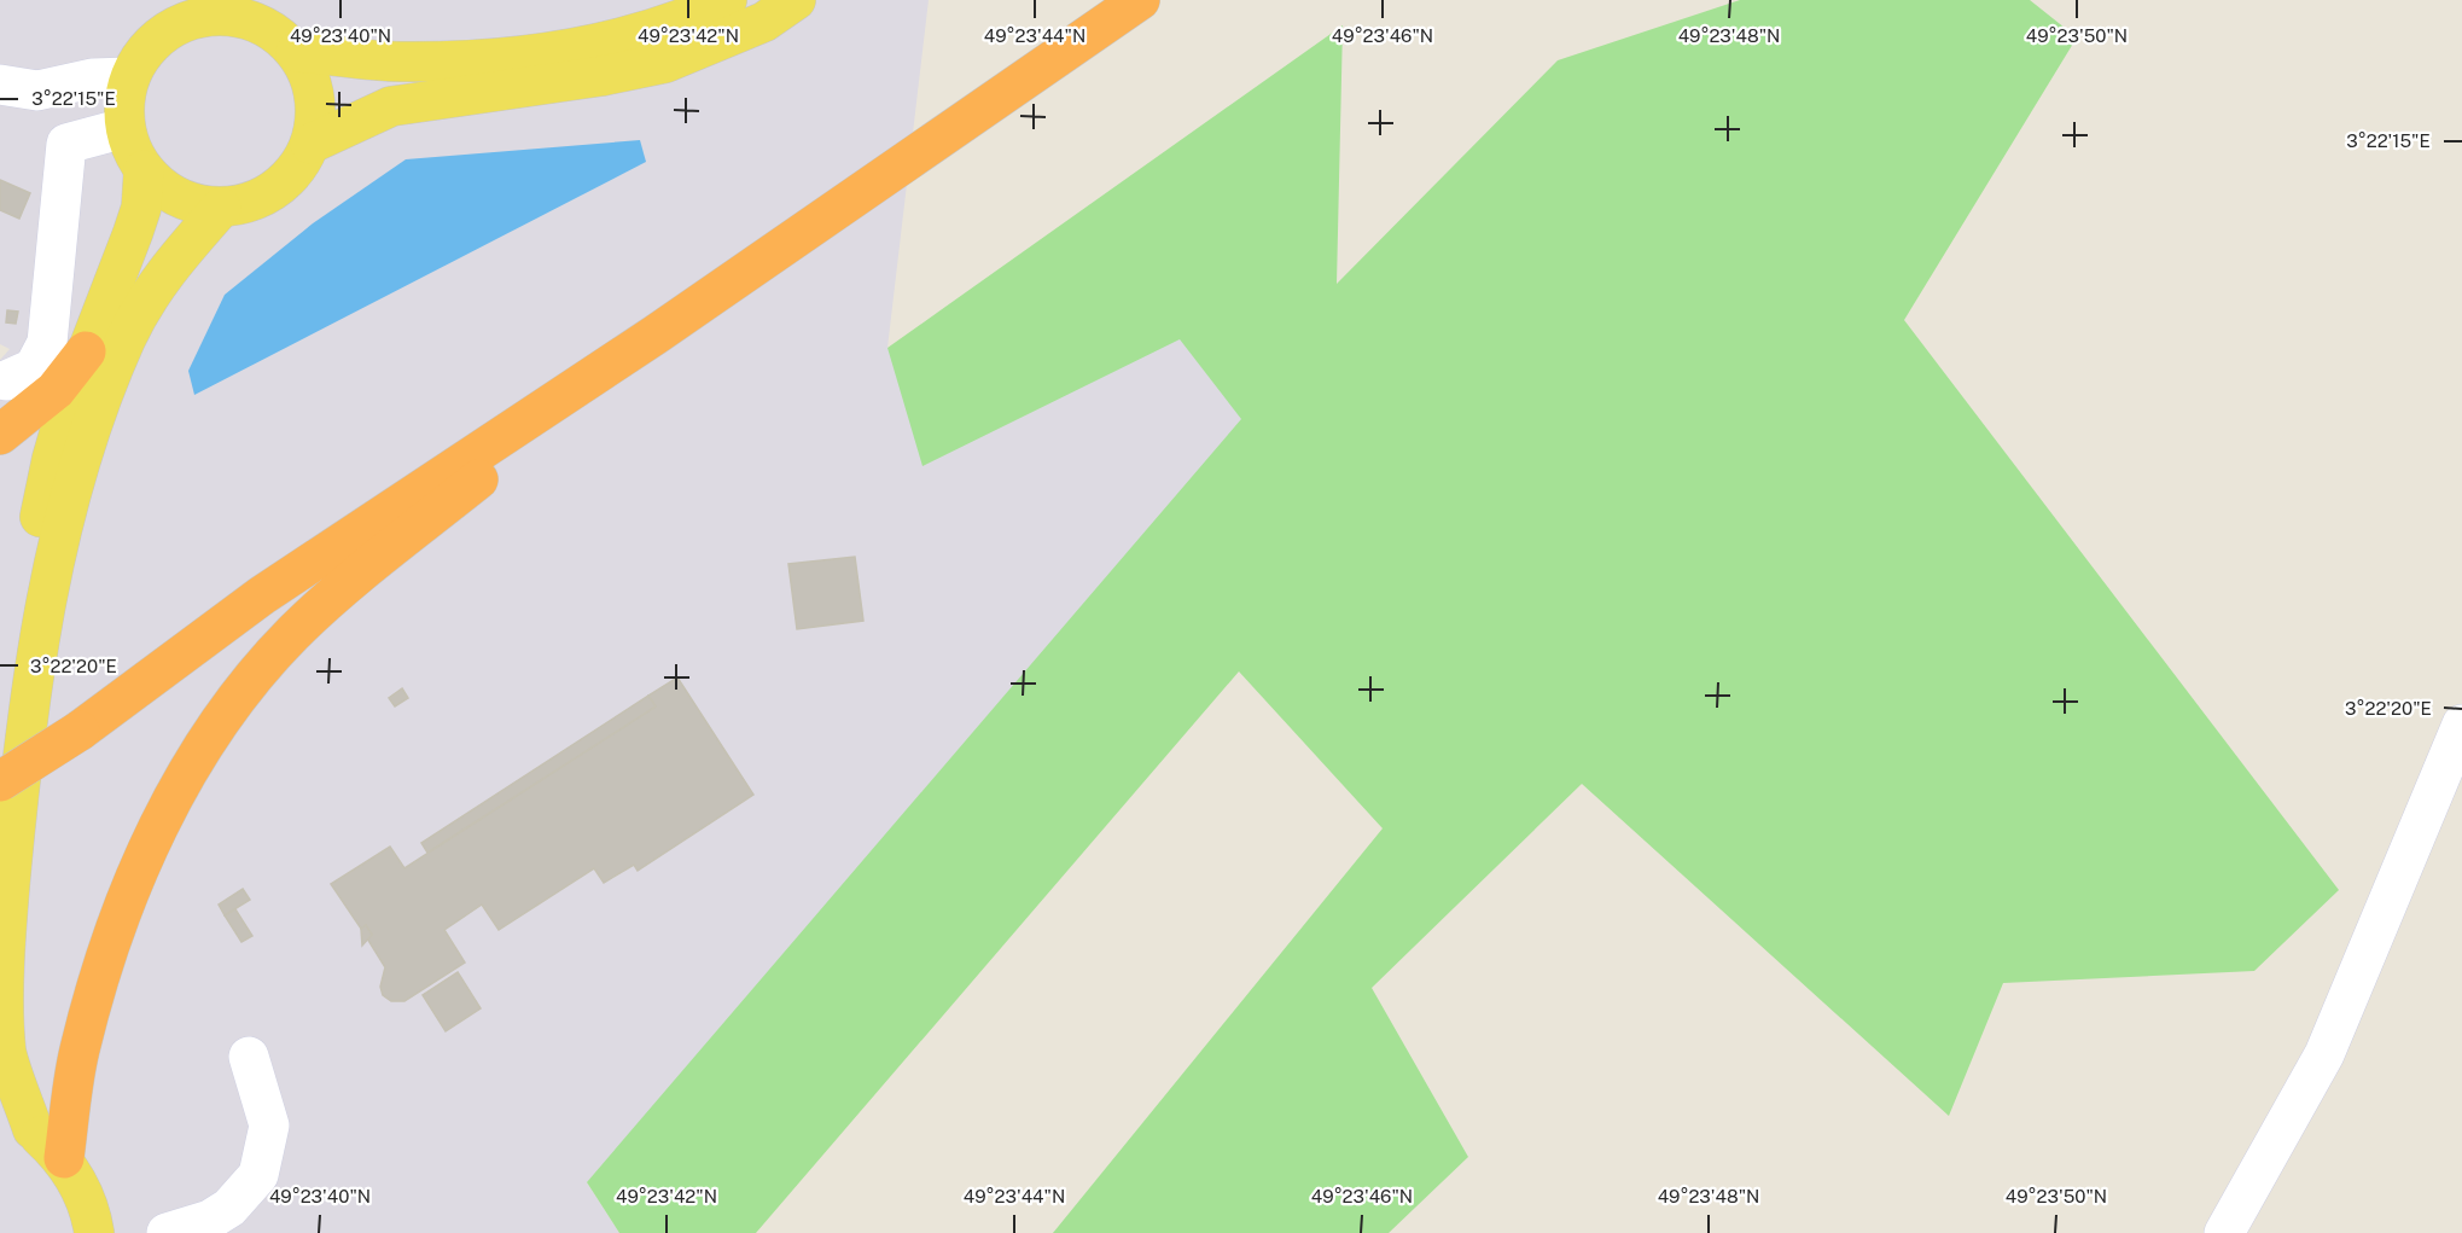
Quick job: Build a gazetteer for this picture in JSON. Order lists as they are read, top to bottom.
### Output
{
  "coordinates": [
    "49°23'40\"N",
    "49°23'42\"N",
    "49°23'44\"N",
    "49°23'46\"N",
    "49°23'48\"N",
    "49°23'50\"N",
    "3°22'15\"E",
    "3°22'20\"E"
  ]
}
